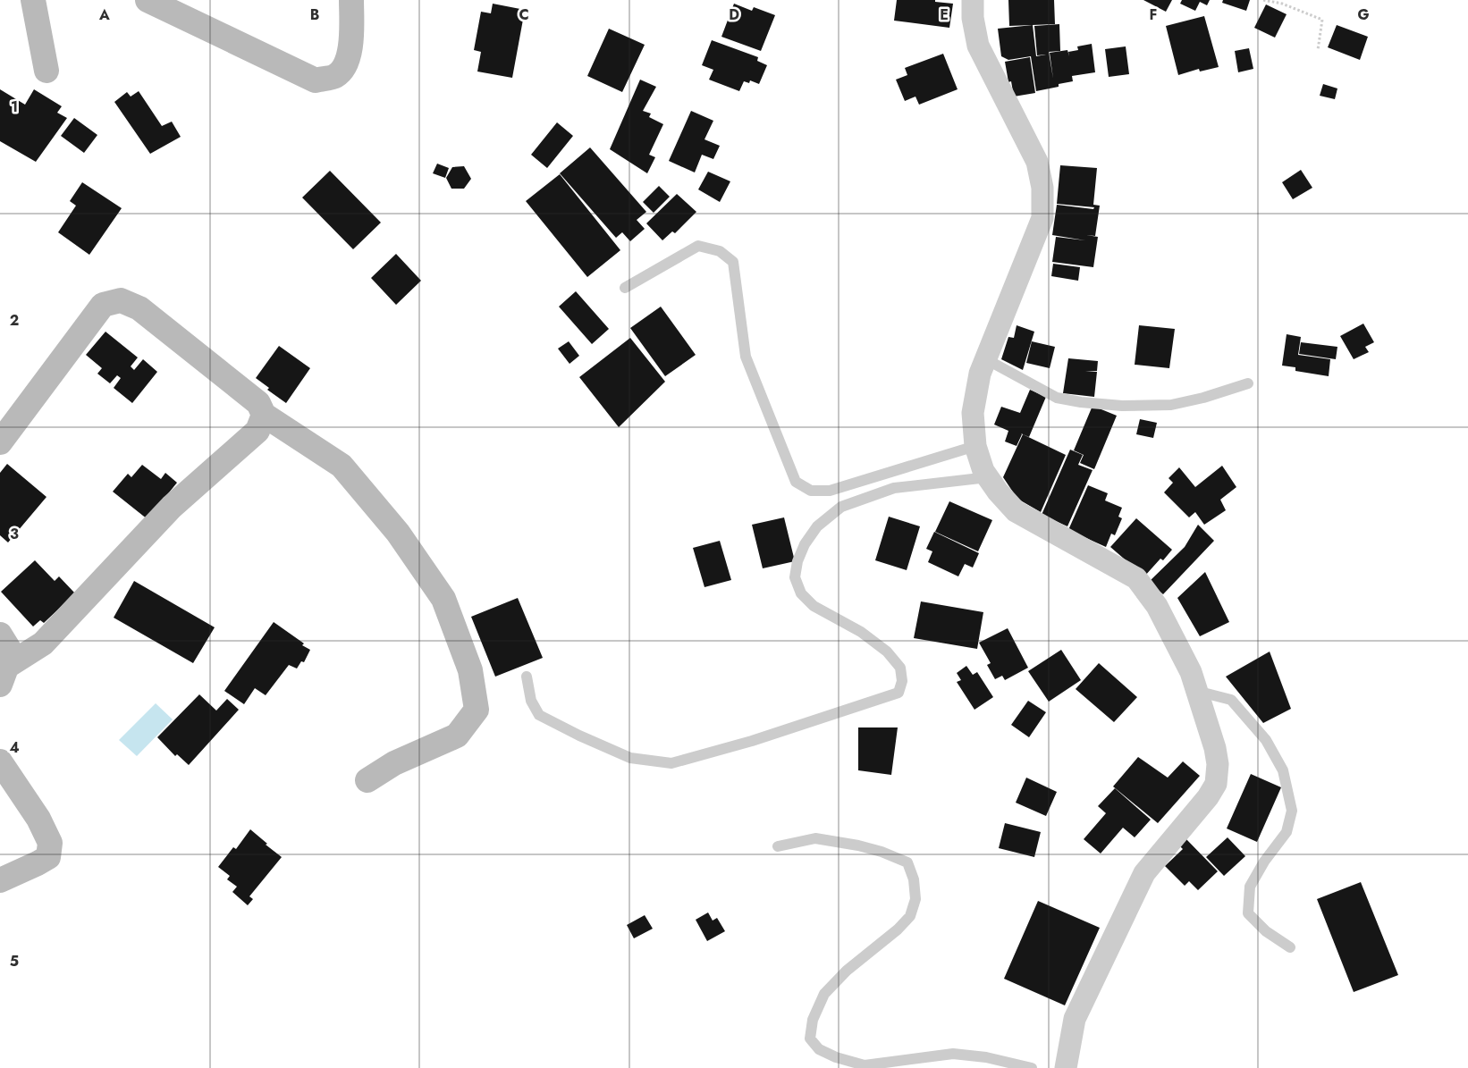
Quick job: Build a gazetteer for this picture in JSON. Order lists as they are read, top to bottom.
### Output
{
  "grid": {
    "columns": [
      "A",
      "B",
      "C",
      "D",
      "E",
      "F",
      "G"
    ],
    "rows": [
      "1",
      "2",
      "3",
      "4",
      "5"
    ]
  }
}
